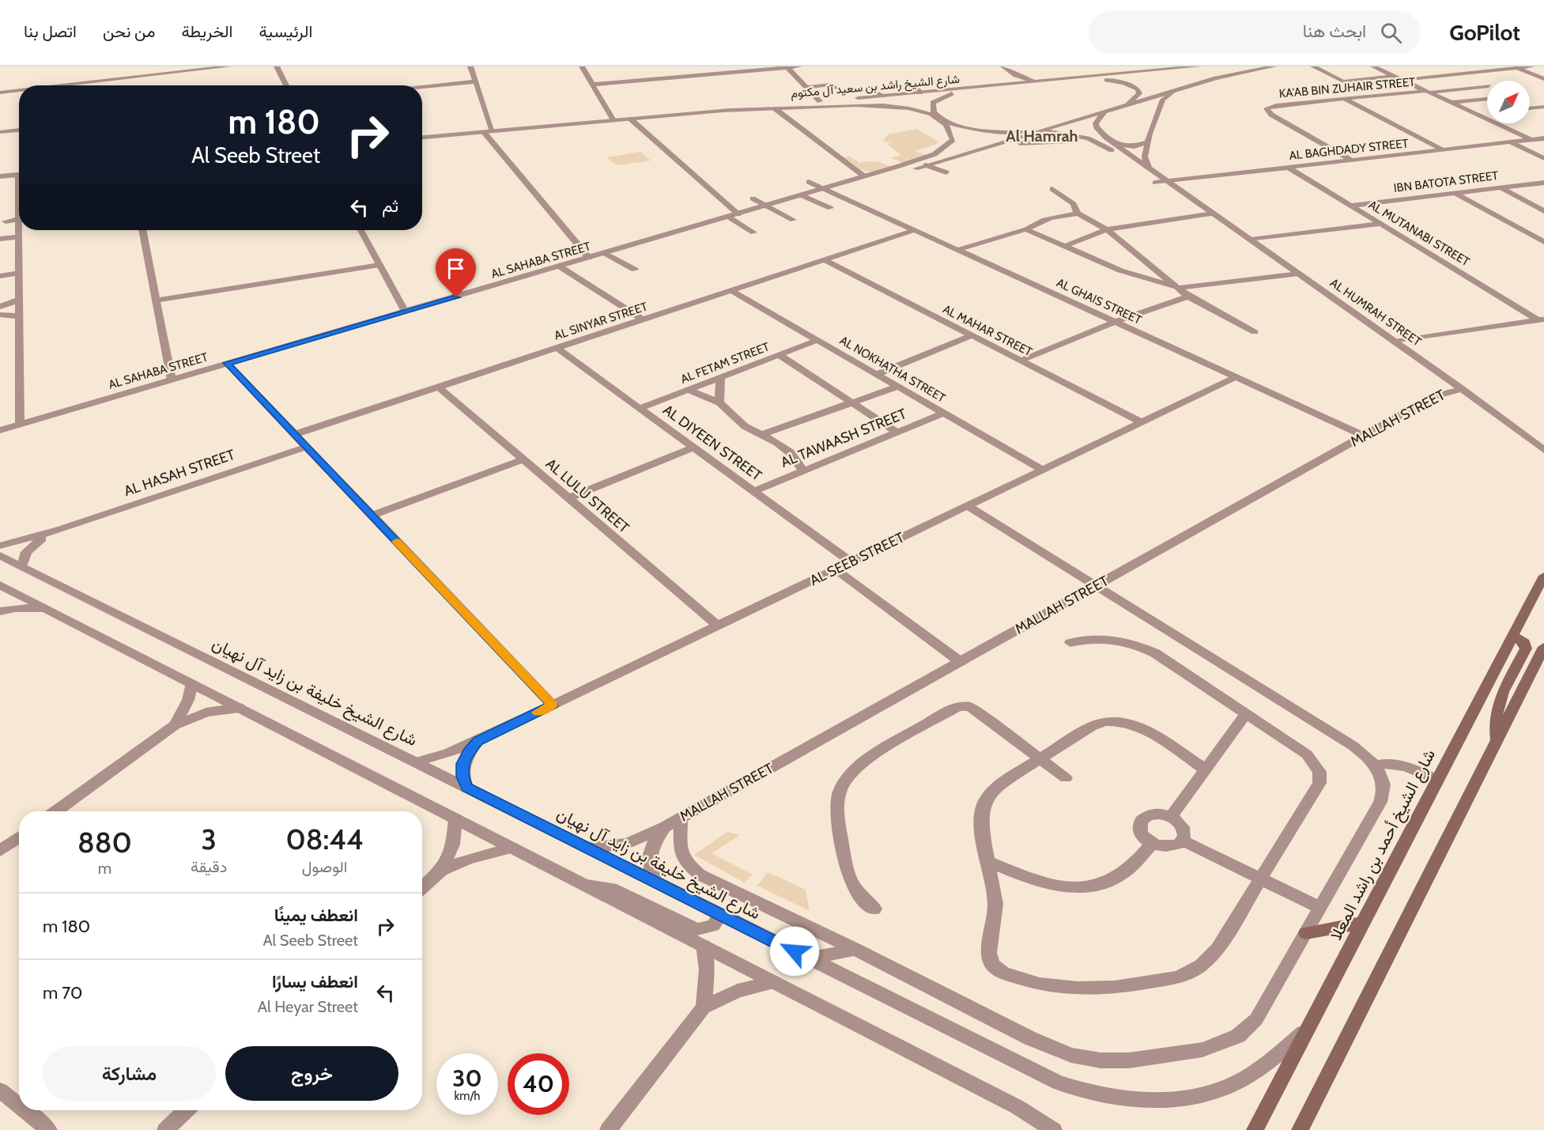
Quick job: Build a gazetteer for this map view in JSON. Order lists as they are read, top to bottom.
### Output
{
  "streets": {
    "main road": ["شارع الشيخ أحمد بن راشد المعلا"],
    "street": [
      "شارع الشيخ راشد بن سعيد آل مكتوم",
      "KA'AB BIN ZUHAIR STREET",
      "AL BAGHDADY STREET",
      "IBN BATOTA STREET",
      "AL MUTANABI STREET",
      "AL SAHABA STREET",
      "AL GHAIS STREET",
      "AL HUMRAH STREET",
      "AL SINYAR STREET",
      "AL MAHAR STREET",
      "AL FETAM STREET",
      "AL NOKHATHA STREET",
      "MALLAH STREET",
      "AL TAWAASH STREET",
      "AL DIYEEN STREET",
      "AL HASAH STREET",
      "AL LULU STREET",
      "AL SEEB STREET",
      "شارع الشيخ خليفة بن زايد آل نهيان"
    ]
  },
  "crossings": [
    ["شارع الشيخ راشد بن سعيد آل مكتوم", "AL HUMRAH STREET"],
    ["KA'AB BIN ZUHAIR STREET", "AL BAGHDADY STREET"],
    ["AL BAGHDADY STREET", "AL MUTANABI STREET"],
    ["AL BAGHDADY STREET", "AL HUMRAH STREET"],
    ["IBN BATOTA STREET", "AL MUTANABI STREET"],
    ["AL SAHABA STREET", "AL GHAIS STREET"],
    ["AL GHAIS STREET", "AL SINYAR STREET"],
    ["AL GHAIS STREET", "MALLAH STREET"],
    ["AL GHAIS STREET", "AL SEEB STREET"],
    ["AL HUMRAH STREET", "MALLAH STREET"],
    ["AL SINYAR STREET", "AL MAHAR STREET"],
    ["AL SINYAR STREET", "AL NOKHATHA STREET"],
    ["AL SINYAR STREET", "AL DIYEEN STREET"],
    ["AL SINYAR STREET", "AL LULU STREET"],
    ["AL MAHAR STREET", "AL SEEB STREET"],
    ["AL FETAM STREET", "AL NOKHATHA STREET"],
    ["AL FETAM STREET", "AL DIYEEN STREET"],
    ["AL NOKHATHA STREET", "AL TAWAASH STREET"],
    ["AL NOKHATHA STREET", "AL SEEB STREET"],
    ["MALLAH STREET", "شارع الشيخ خليفة بن زايد آل نهيان"],
    ["AL TAWAASH STREET", "AL DIYEEN STREET"],
    ["AL DIYEEN STREET", "AL SEEB STREET"],
    ["AL HASAH STREET", "شارع الشيخ خليفة بن زايد آل نهيان"],
    ["AL LULU STREET", "AL SEEB STREET"],
    ["AL SEEB STREET", "شارع الشيخ خليفة بن زايد آل نهيان"],
    ["شارع الشيخ خليفة بن زايد آل نهيان", "شارع الشيخ أحمد بن راشد المعلا"]
  ],
  "districts": ["Al Hamrah"],
  "north": "top right",
  "page": {
    "header": "GoPilot",
    "search": "ابحث هنا",
    "nav": [
      "الرئيسية",
      "الخريطة",
      "من نحن",
      "اتصل بنا"
    ],
    "turn": ["180 m", "Al Seeb Street"],
    "then": "ثم",
    "eta": [
      "08:44",
      "الوصول",
      "3",
      "دقيقة",
      "880",
      "m"
    ],
    "list": [
      {
        "name": "انعطف يمينًا",
        "note": "Al Seeb Street",
        "value": "180 m"
      },
      {
        "name": "انعطف يسارًا",
        "note": "Al Heyar Street",
        "value": "70 m"
      }
    ],
    "buttons": ["خروج", "مشاركة"],
    "speed": "30 km/h",
    "limit": "40"
  }
}
